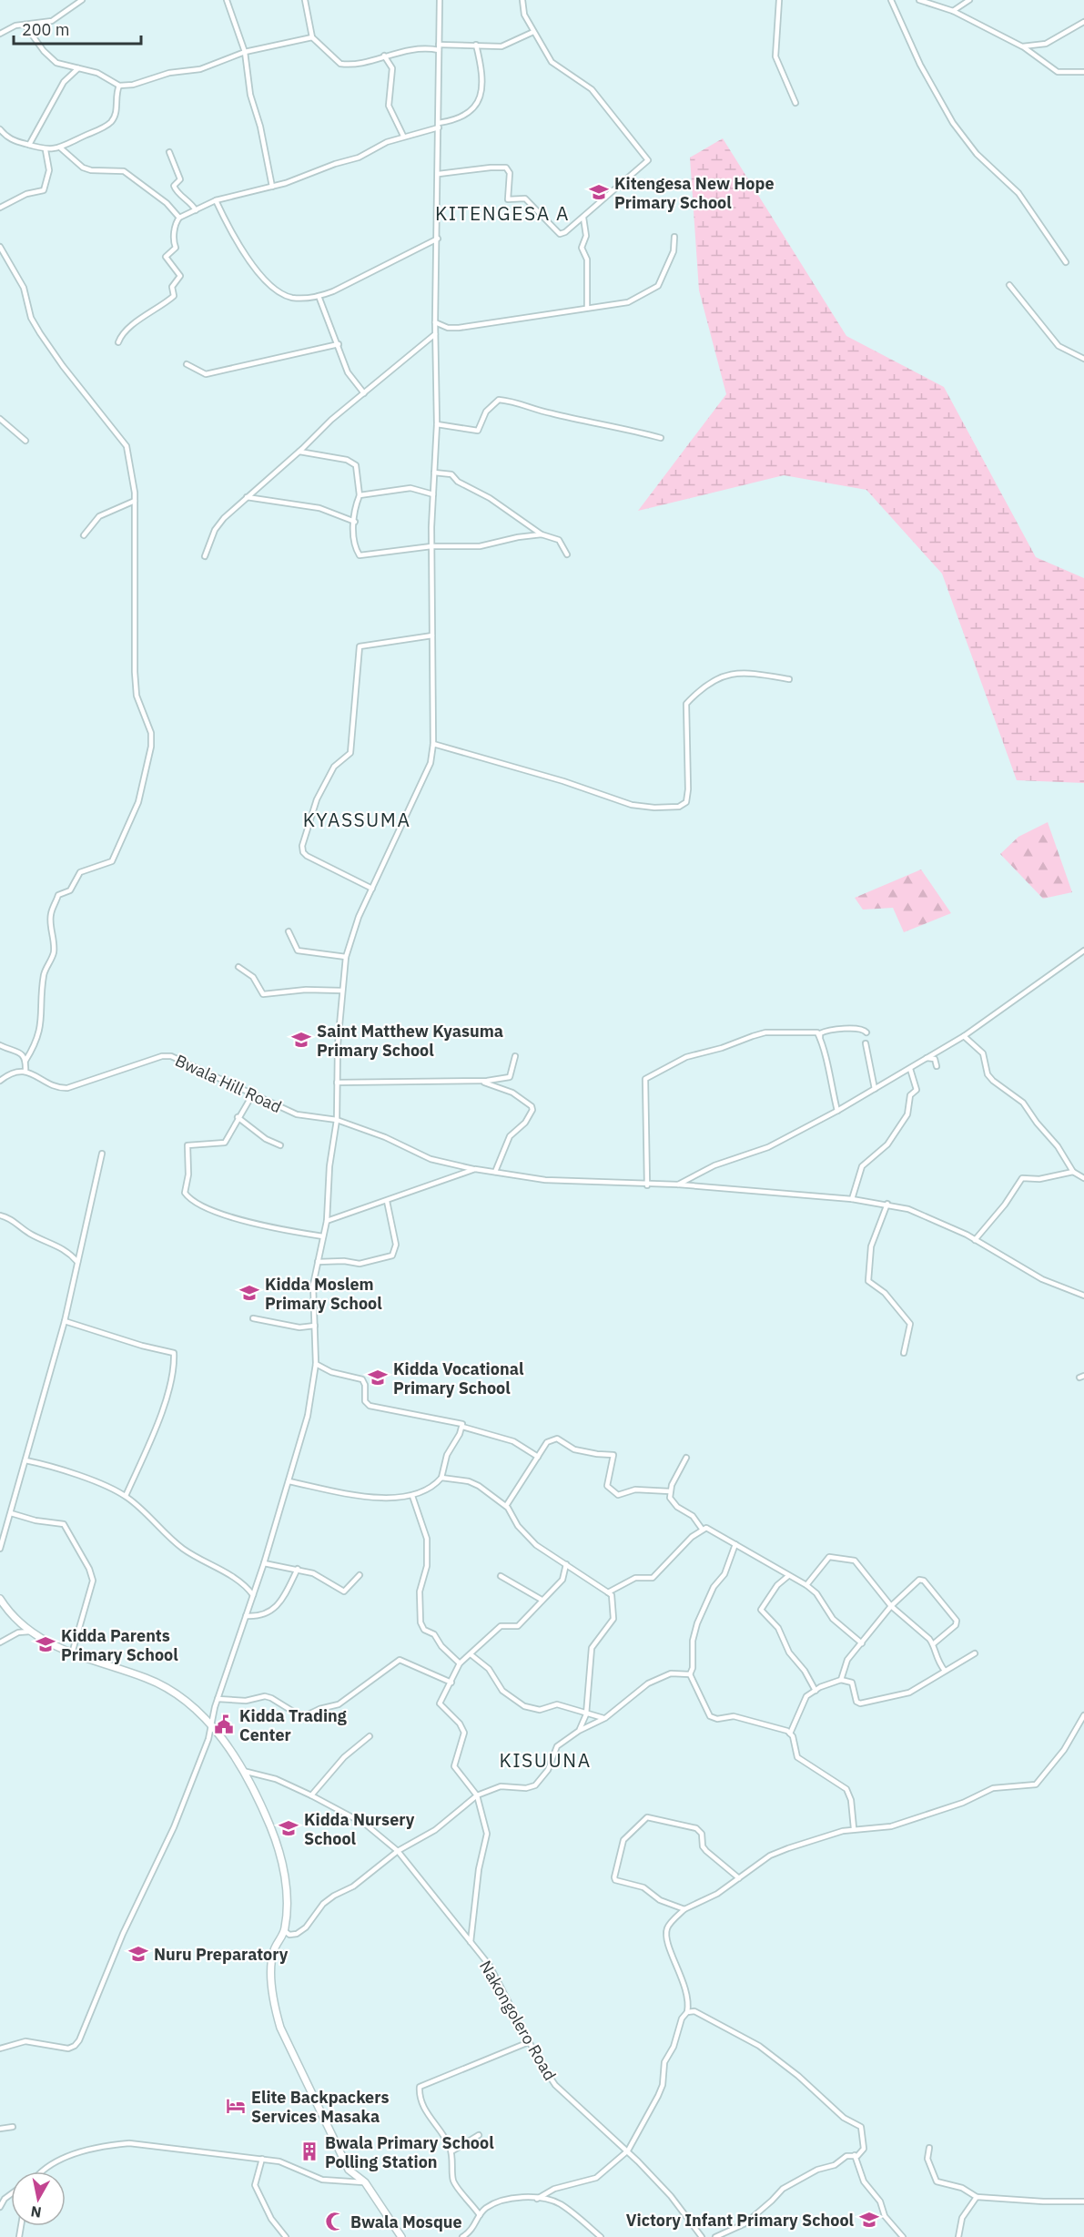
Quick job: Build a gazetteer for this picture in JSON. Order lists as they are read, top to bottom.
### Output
{
  "streets": {
    "street": ["Bwala Hill Road", "Nakongolero Road"]
  },
  "districts": ["KITENGESA A", "KYASSUMA", "KISUUNA"],
  "places": {
    "school or university": [
      "Kitengesa New Hope Primary School",
      "Saint Matthew Kyasuma Primary School",
      "Kidda Moslem Primary School",
      "Kidda Vocational Primary School",
      "Kidda Parents Primary School",
      "Kidda Nursery School",
      "Nuru Preparatory",
      "Victory Infant Primary School"
    ],
    "public building": ["Kidda Trading Center"],
    "hotel": ["Elite Backpackers Services Masaka"],
    "building": ["Bwala Primary School Polling Station"],
    "mosque": ["Bwala Mosque"]
  },
  "scale_bar": "200 m",
  "north": "bottom"
}
